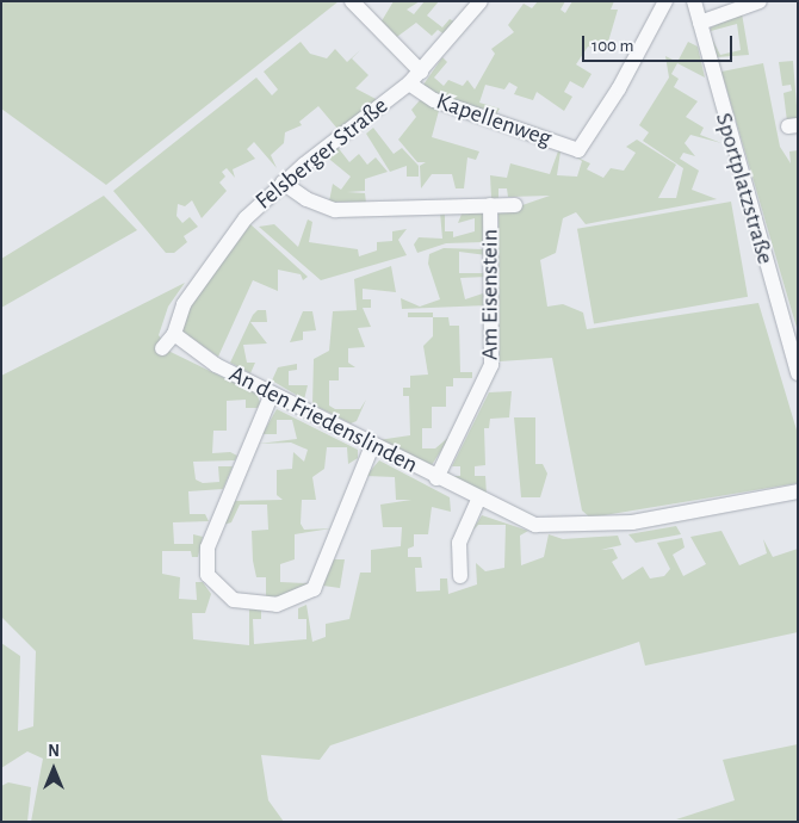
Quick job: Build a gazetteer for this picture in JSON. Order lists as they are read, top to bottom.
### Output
{
  "streets": {
    "street": [
      "Kapellenweg",
      "Felsberger Straße",
      "Sportplatzstraße",
      "Am Eisenstein",
      "An den Friedenslinden"
    ]
  },
  "crossings": [
    ["Kapellenweg", "Felsberger Straße"],
    ["Felsberger Straße", "Am Eisenstein"],
    ["Felsberger Straße", "An den Friedenslinden"],
    ["Am Eisenstein", "An den Friedenslinden"]
  ],
  "scale_bar": "100 m",
  "north": "top"
}
